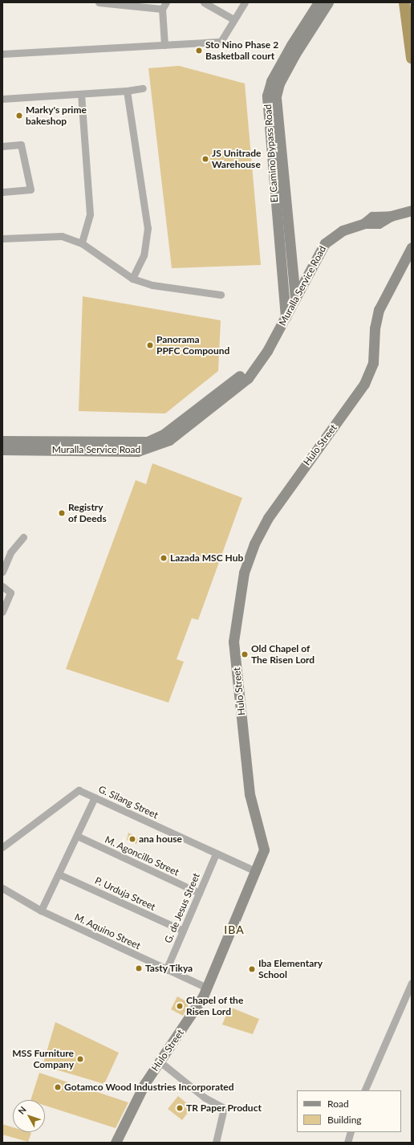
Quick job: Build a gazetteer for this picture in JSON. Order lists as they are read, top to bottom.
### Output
{
  "streets": {
    "street": [
      "El Camino Bypass Road",
      "Muralla Service Road",
      "Hulo Street",
      "G. Silang Street",
      "M. Agoncillo Street",
      "P. Urduja Street",
      "G. de Jesus Street",
      "M. Aquino Street"
    ]
  },
  "crossings": [
    ["El Camino Bypass Road", "Muralla Service Road"],
    ["Hulo Street", "G. Silang Street"],
    ["Hulo Street", "M. Aquino Street"],
    ["G. Silang Street", "G. de Jesus Street"],
    ["M. Agoncillo Street", "G. de Jesus Street"],
    ["P. Urduja Street", "G. de Jesus Street"],
    ["G. de Jesus Street", "M. Aquino Street"]
  ],
  "districts": ["IBA"],
  "places": [
    "Sto Nino Phase 2 Basketball court",
    "Marky's prime bakeshop",
    "JS Unitrade Warehouse",
    "Panorama PPFC Compound",
    "Registry of Deeds",
    "Lazada MSC Hub",
    "Old Chapel of The Risen Lord",
    "ana house",
    "Tasty Tikya",
    "Iba Elementary School",
    "Chapel of the Risen Lord",
    "MSS Furniture Company",
    "Gotamco Wood Industries Incorporated",
    "TR Paper Product"
  ],
  "legend": ["Road", "Building"],
  "north": "top left"
}
